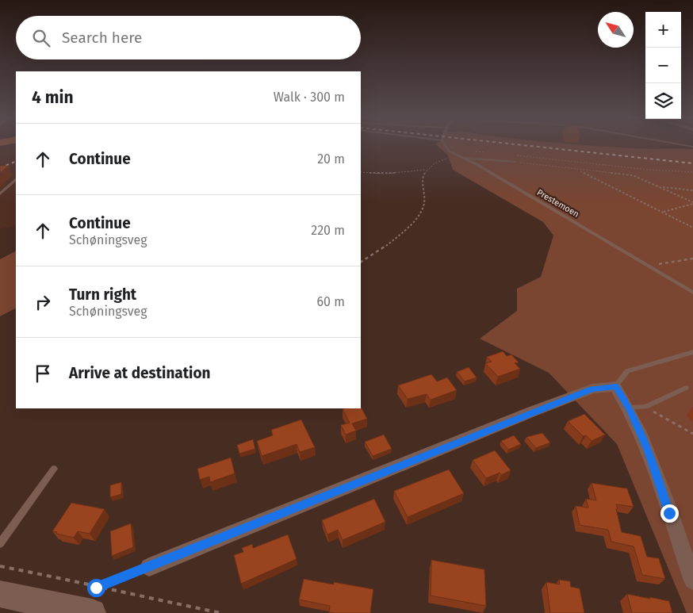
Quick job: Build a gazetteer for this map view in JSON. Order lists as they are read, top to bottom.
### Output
{
  "streets": {
    "lane": ["Prestemoen"]
  },
  "north": "top left",
  "page": {
    "map_buttons": ["+", "−"],
    "search": "Search here",
    "heading": ["4 min", "Walk · 300 m"],
    "list": [
      ["Continue", "20 m"],
      ["Continue", "Schøningsveg", "220 m"],
      ["Turn right", "Schøningsveg", "60 m"],
      "Arrive at destination"
    ]
  }
}
